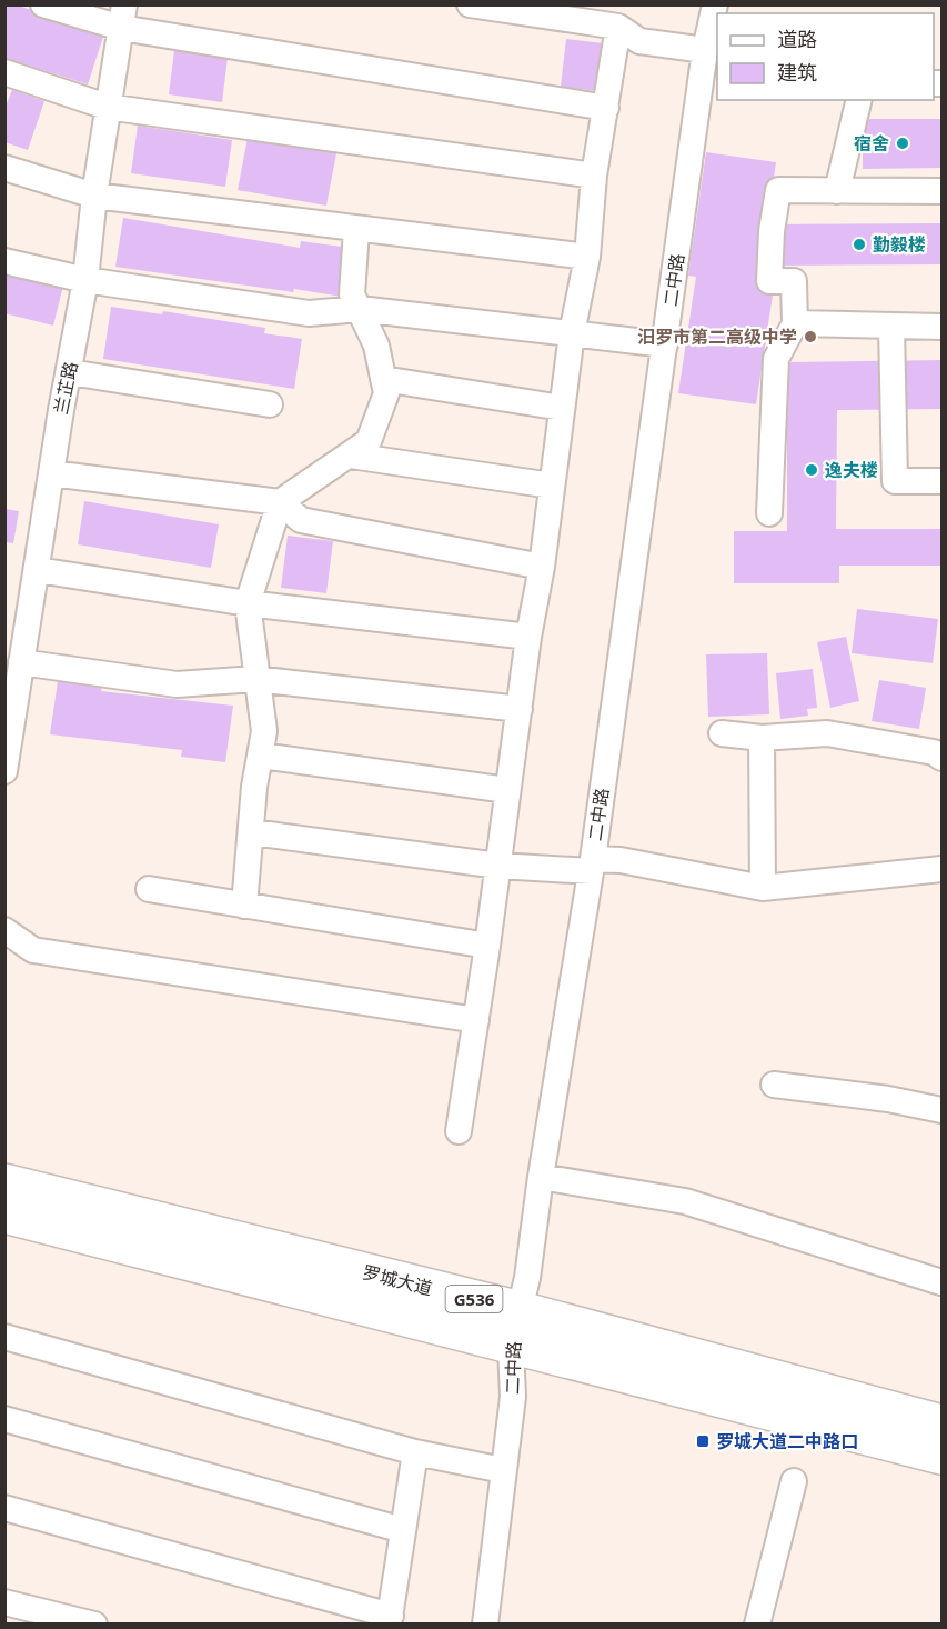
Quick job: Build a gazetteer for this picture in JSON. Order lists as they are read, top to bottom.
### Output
{
  "streets": {
    "highway": ["罗城大道", "G536"],
    "street": ["二中路", "兰芷路"]
  },
  "crossings": [
    ["二中路", "罗城大道"]
  ],
  "places": {
    "other": [
      "宿舍",
      "勤毅楼",
      "汨罗市第二高级中学",
      "逸夫楼"
    ],
    "transit": ["罗城大道二中路口"]
  },
  "legend": ["道路", "建筑"]
}
